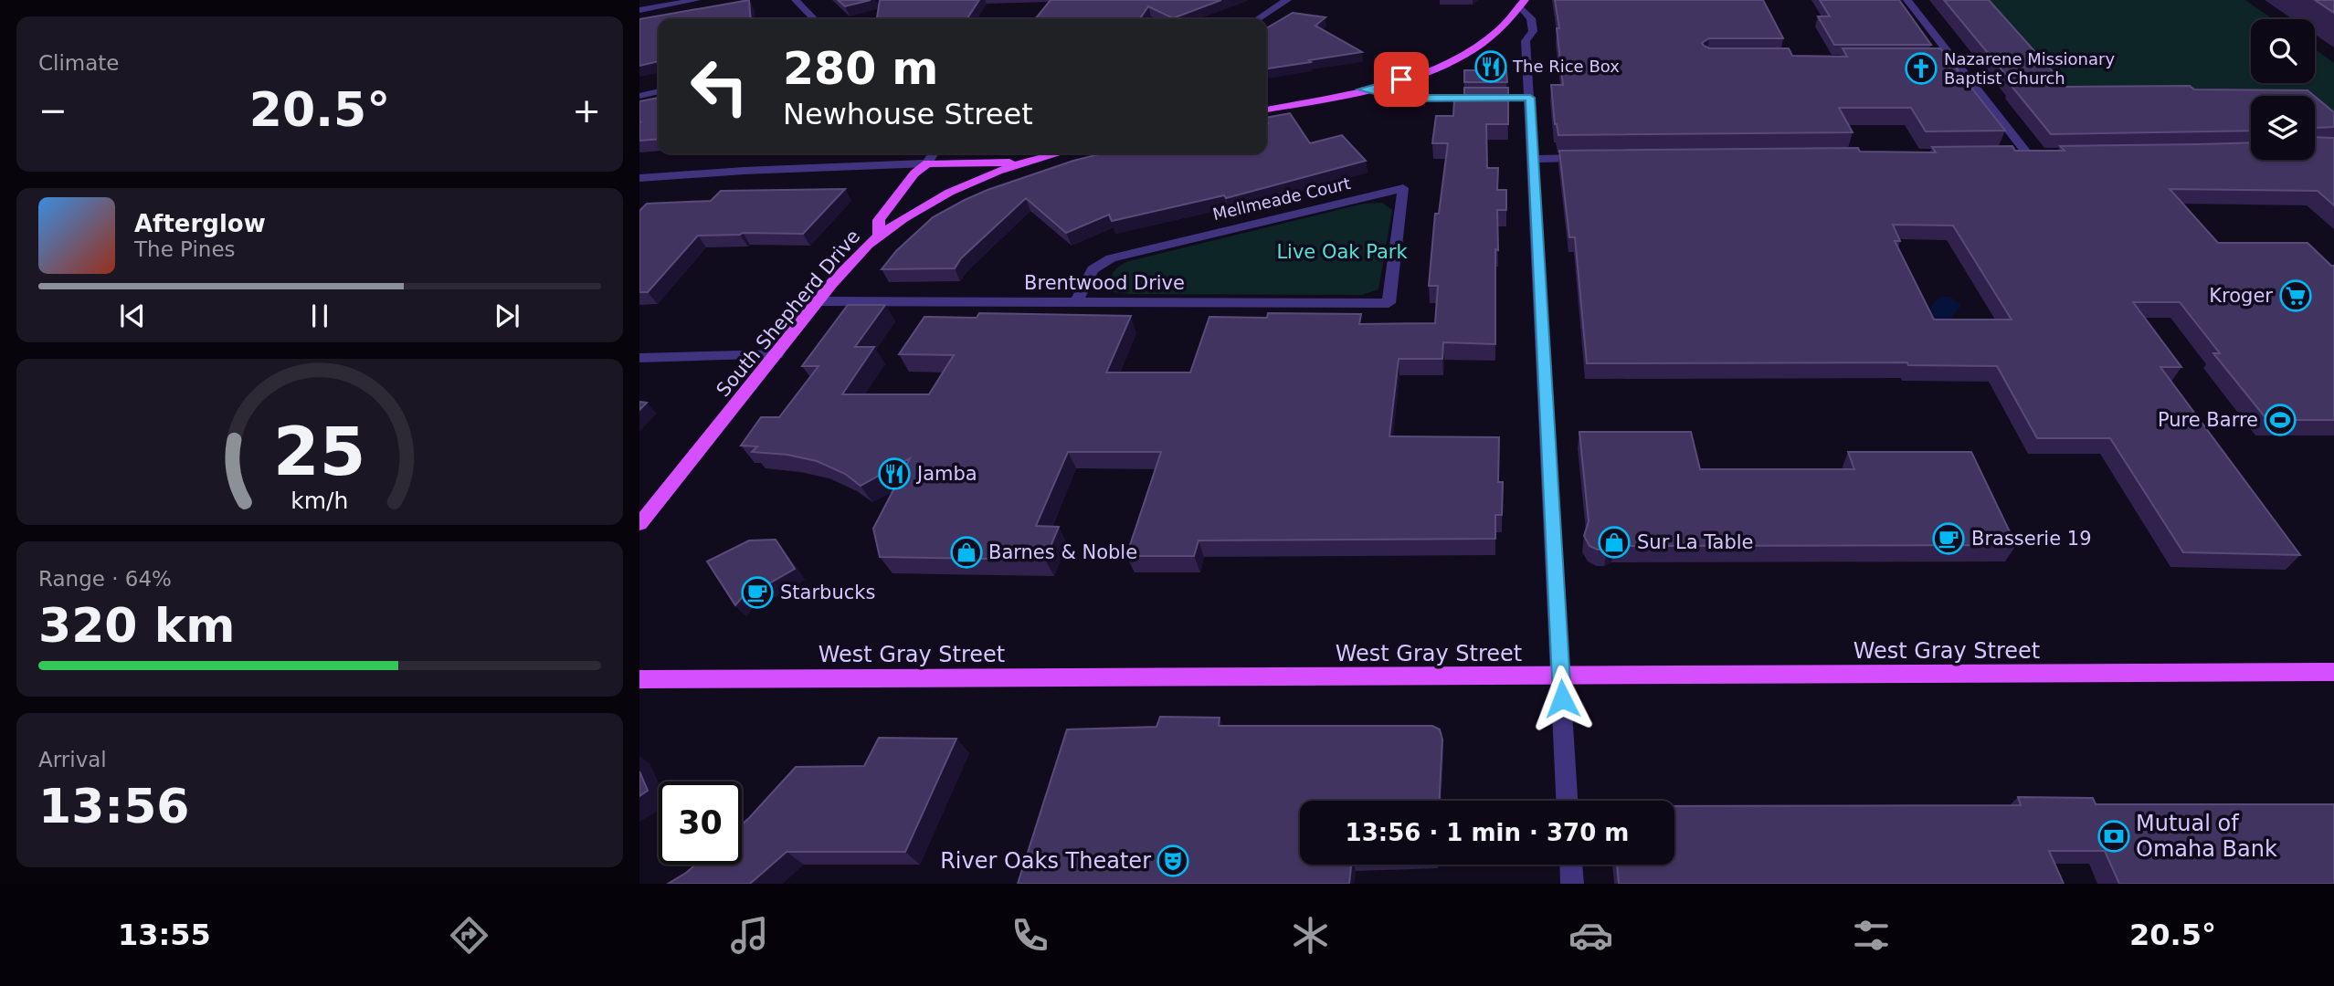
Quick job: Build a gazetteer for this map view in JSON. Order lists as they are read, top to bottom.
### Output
{
  "streets": {
    "main road": ["South Shepherd Drive", "West Gray Street"],
    "street": ["Mellmeade Court", "Brentwood Drive"]
  },
  "crossings": [
    ["Mellmeade Court", "Brentwood Drive"],
    ["Brentwood Drive", "South Shepherd Drive"]
  ],
  "parks": ["Live Oak Park"],
  "places": {
    "restaurant": ["The Rice Box", "Jamba"],
    "church": ["Nazarene Missionary Baptist Church"],
    "supermarket": ["Kroger"],
    "sports": ["Pure Barre"],
    "cafe": ["Brasserie 19", "Starbucks"],
    "shop": ["Sur La Table", "Barnes & Noble"],
    "bank": ["Mutual of Omaha Bank"],
    "theatre": ["River Oaks Theater"]
  },
  "page": {
    "tile": [
      "Climate",
      ["Range · 64%", "320 km"],
      ["Arrival", "13:56"]
    ],
    "turn": ["280 m", "Newhouse Street"],
    "heat": ["−", "20.5°", "+"],
    "song": ["Afterglow", "The Pines"],
    "limit": "30",
    "trip": "13:56 · 1 min · 370 m",
    "tabs": ["13:55", "20.5°"],
    "gauge": ["25", "km/h"]
  }
}
